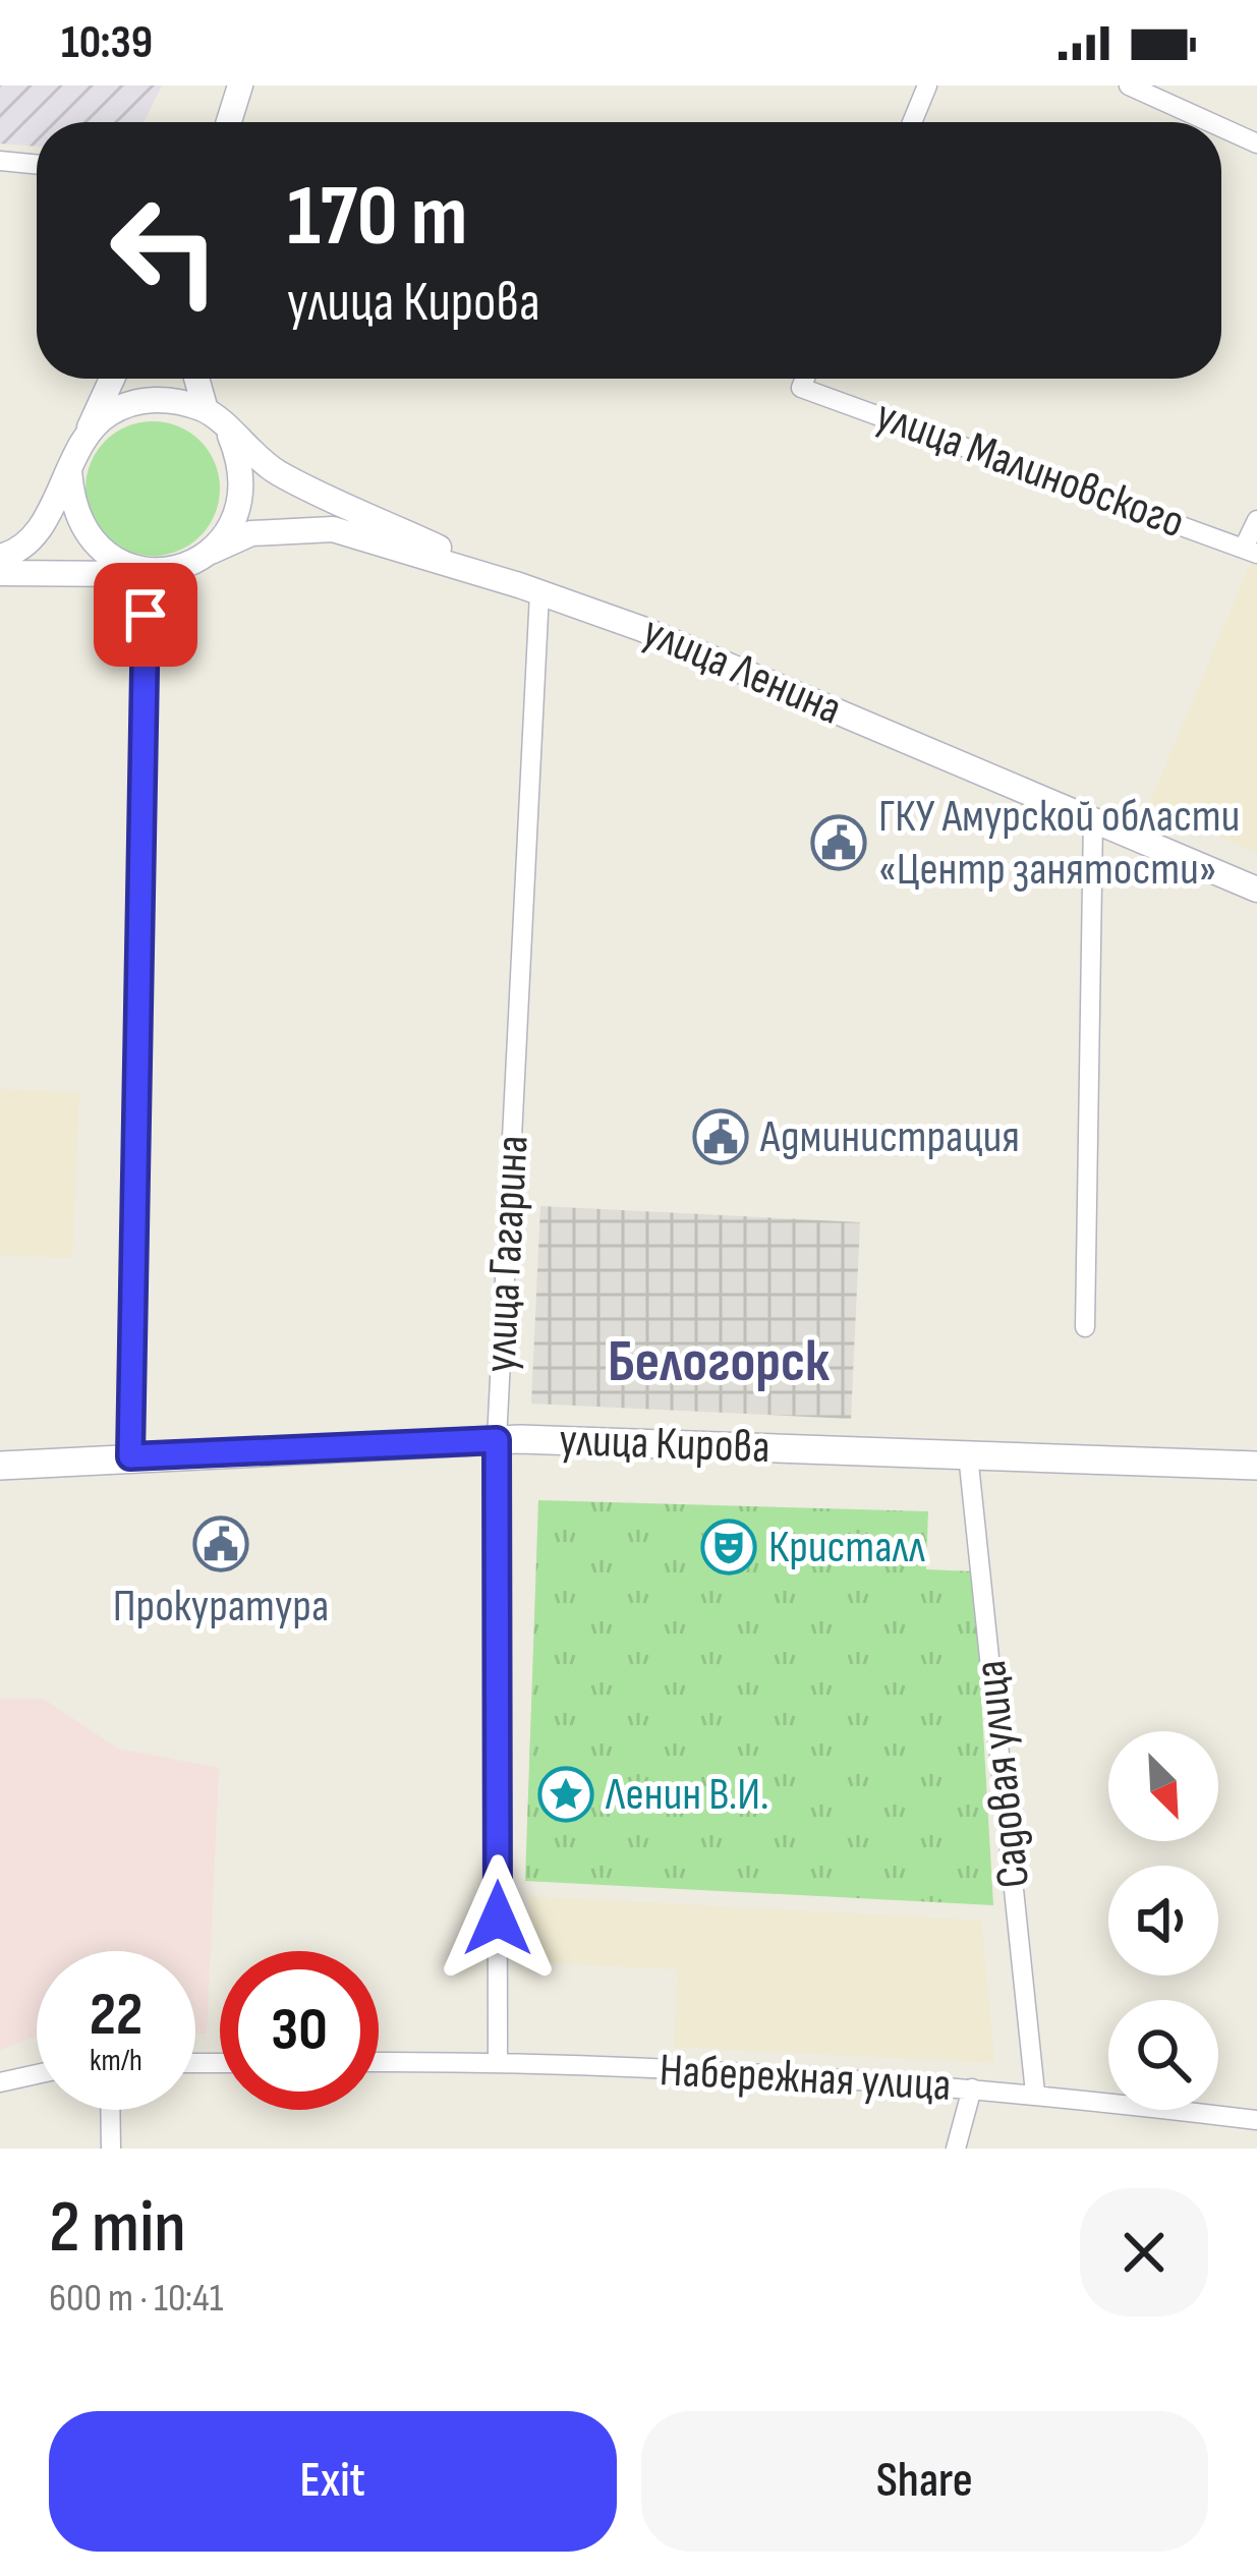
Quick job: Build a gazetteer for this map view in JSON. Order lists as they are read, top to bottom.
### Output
{
  "streets": {
    "main road": ["улица Кирова"],
    "street": [
      "улица Малиновского",
      "улица Ленина",
      "улица Гагарина",
      "Садовая улица",
      "Набережная улица"
    ]
  },
  "crossings": [
    ["улица Ленина", "улица Гагарина"],
    ["улица Гагарина", "улица Кирова"],
    ["улица Гагарина", "Набережная улица"],
    ["улица Кирова", "Садовая улица"],
    ["Садовая улица", "Набережная улица"]
  ],
  "districts": ["Белогорск"],
  "places": {
    "public building": ["ГКУ Амурской области «Центр занятости»", "Администрация", "Прокуратура"],
    "theatre": ["Кристалл"],
    "place": ["Ленин В.И."]
  },
  "north": "bottom right",
  "page": {
    "status": "10:39",
    "turn": ["170 m", "улица Кирова"],
    "speed": "22 km/h",
    "limit": "30",
    "heading": ["2 min", "600 m · 10:41"],
    "buttons": ["Exit", "Share"]
  }
}
